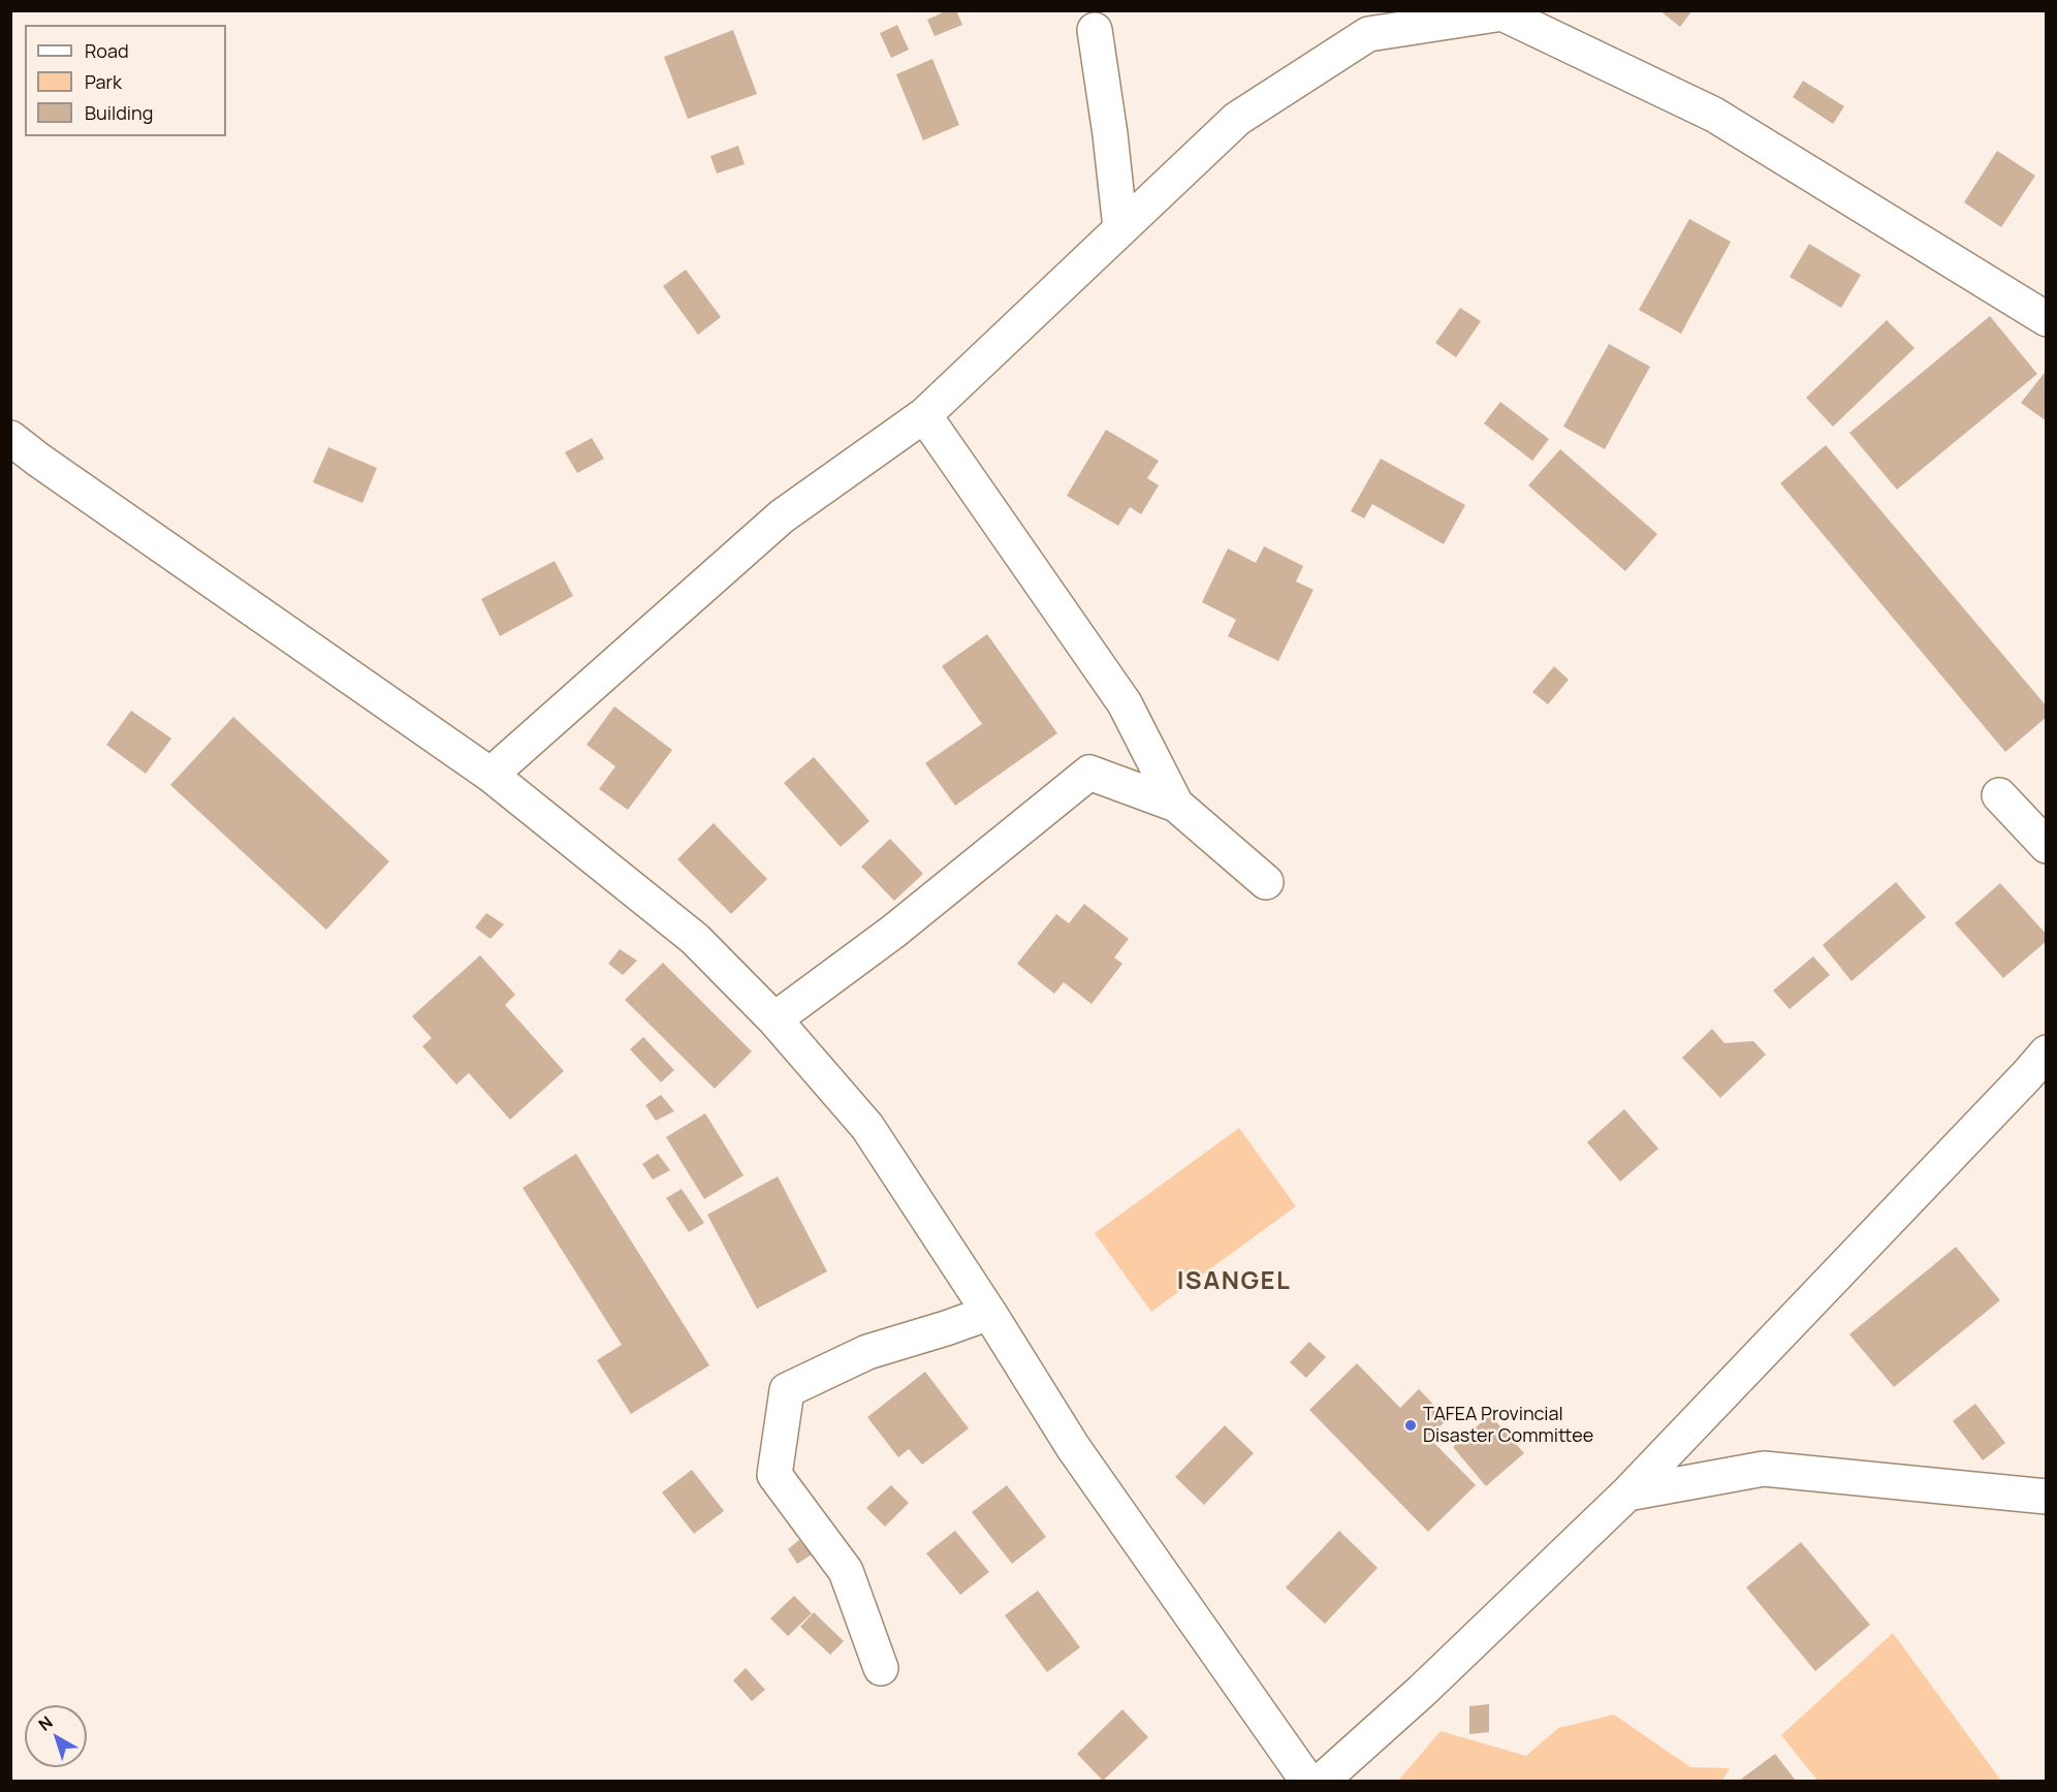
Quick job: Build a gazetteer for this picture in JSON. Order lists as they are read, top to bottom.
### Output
{
  "districts": ["ISANGEL"],
  "places": ["TAFEA Provincial Disaster Committee"],
  "legend": ["Road", "Park", "Building"],
  "north": "top left"
}
